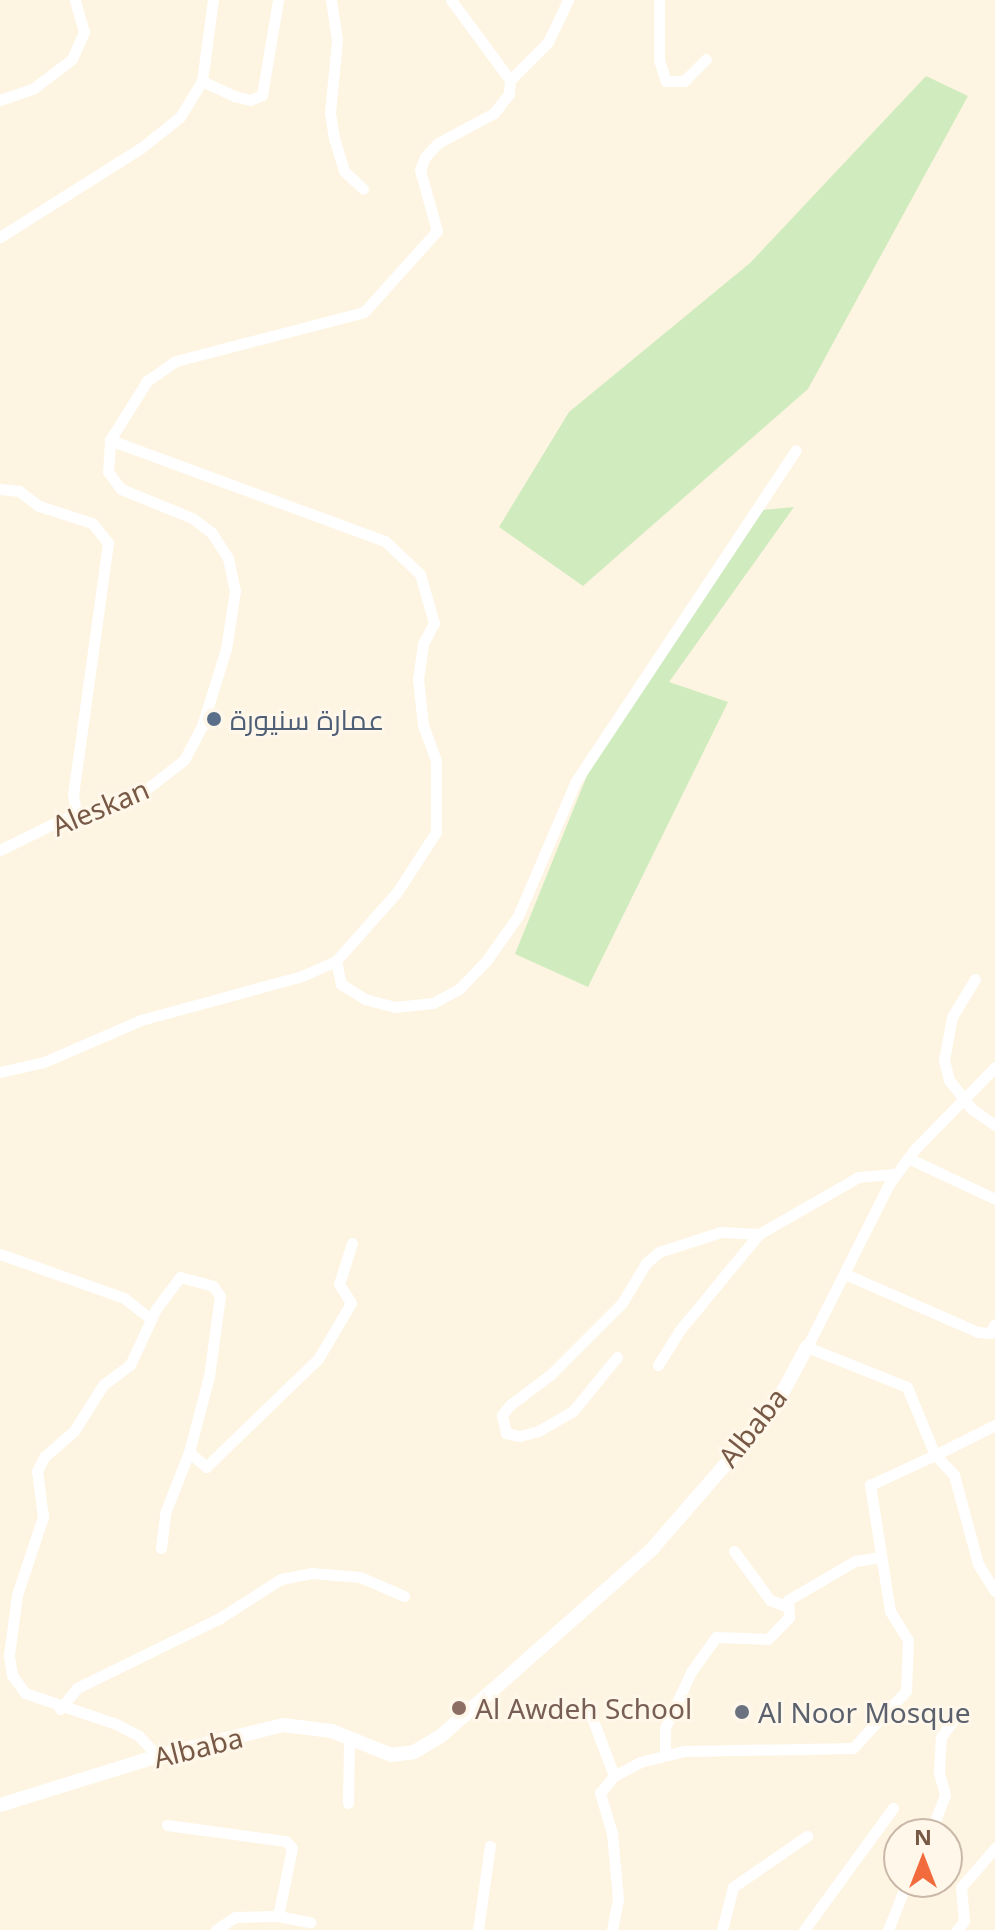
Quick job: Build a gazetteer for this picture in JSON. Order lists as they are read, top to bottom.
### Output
{
  "streets": {
    "street": ["Aleskan", "Albaba"]
  },
  "places": ["عمارة سنيورة", "Al Awdeh School", "Al Noor Mosque"],
  "north": "top"
}
